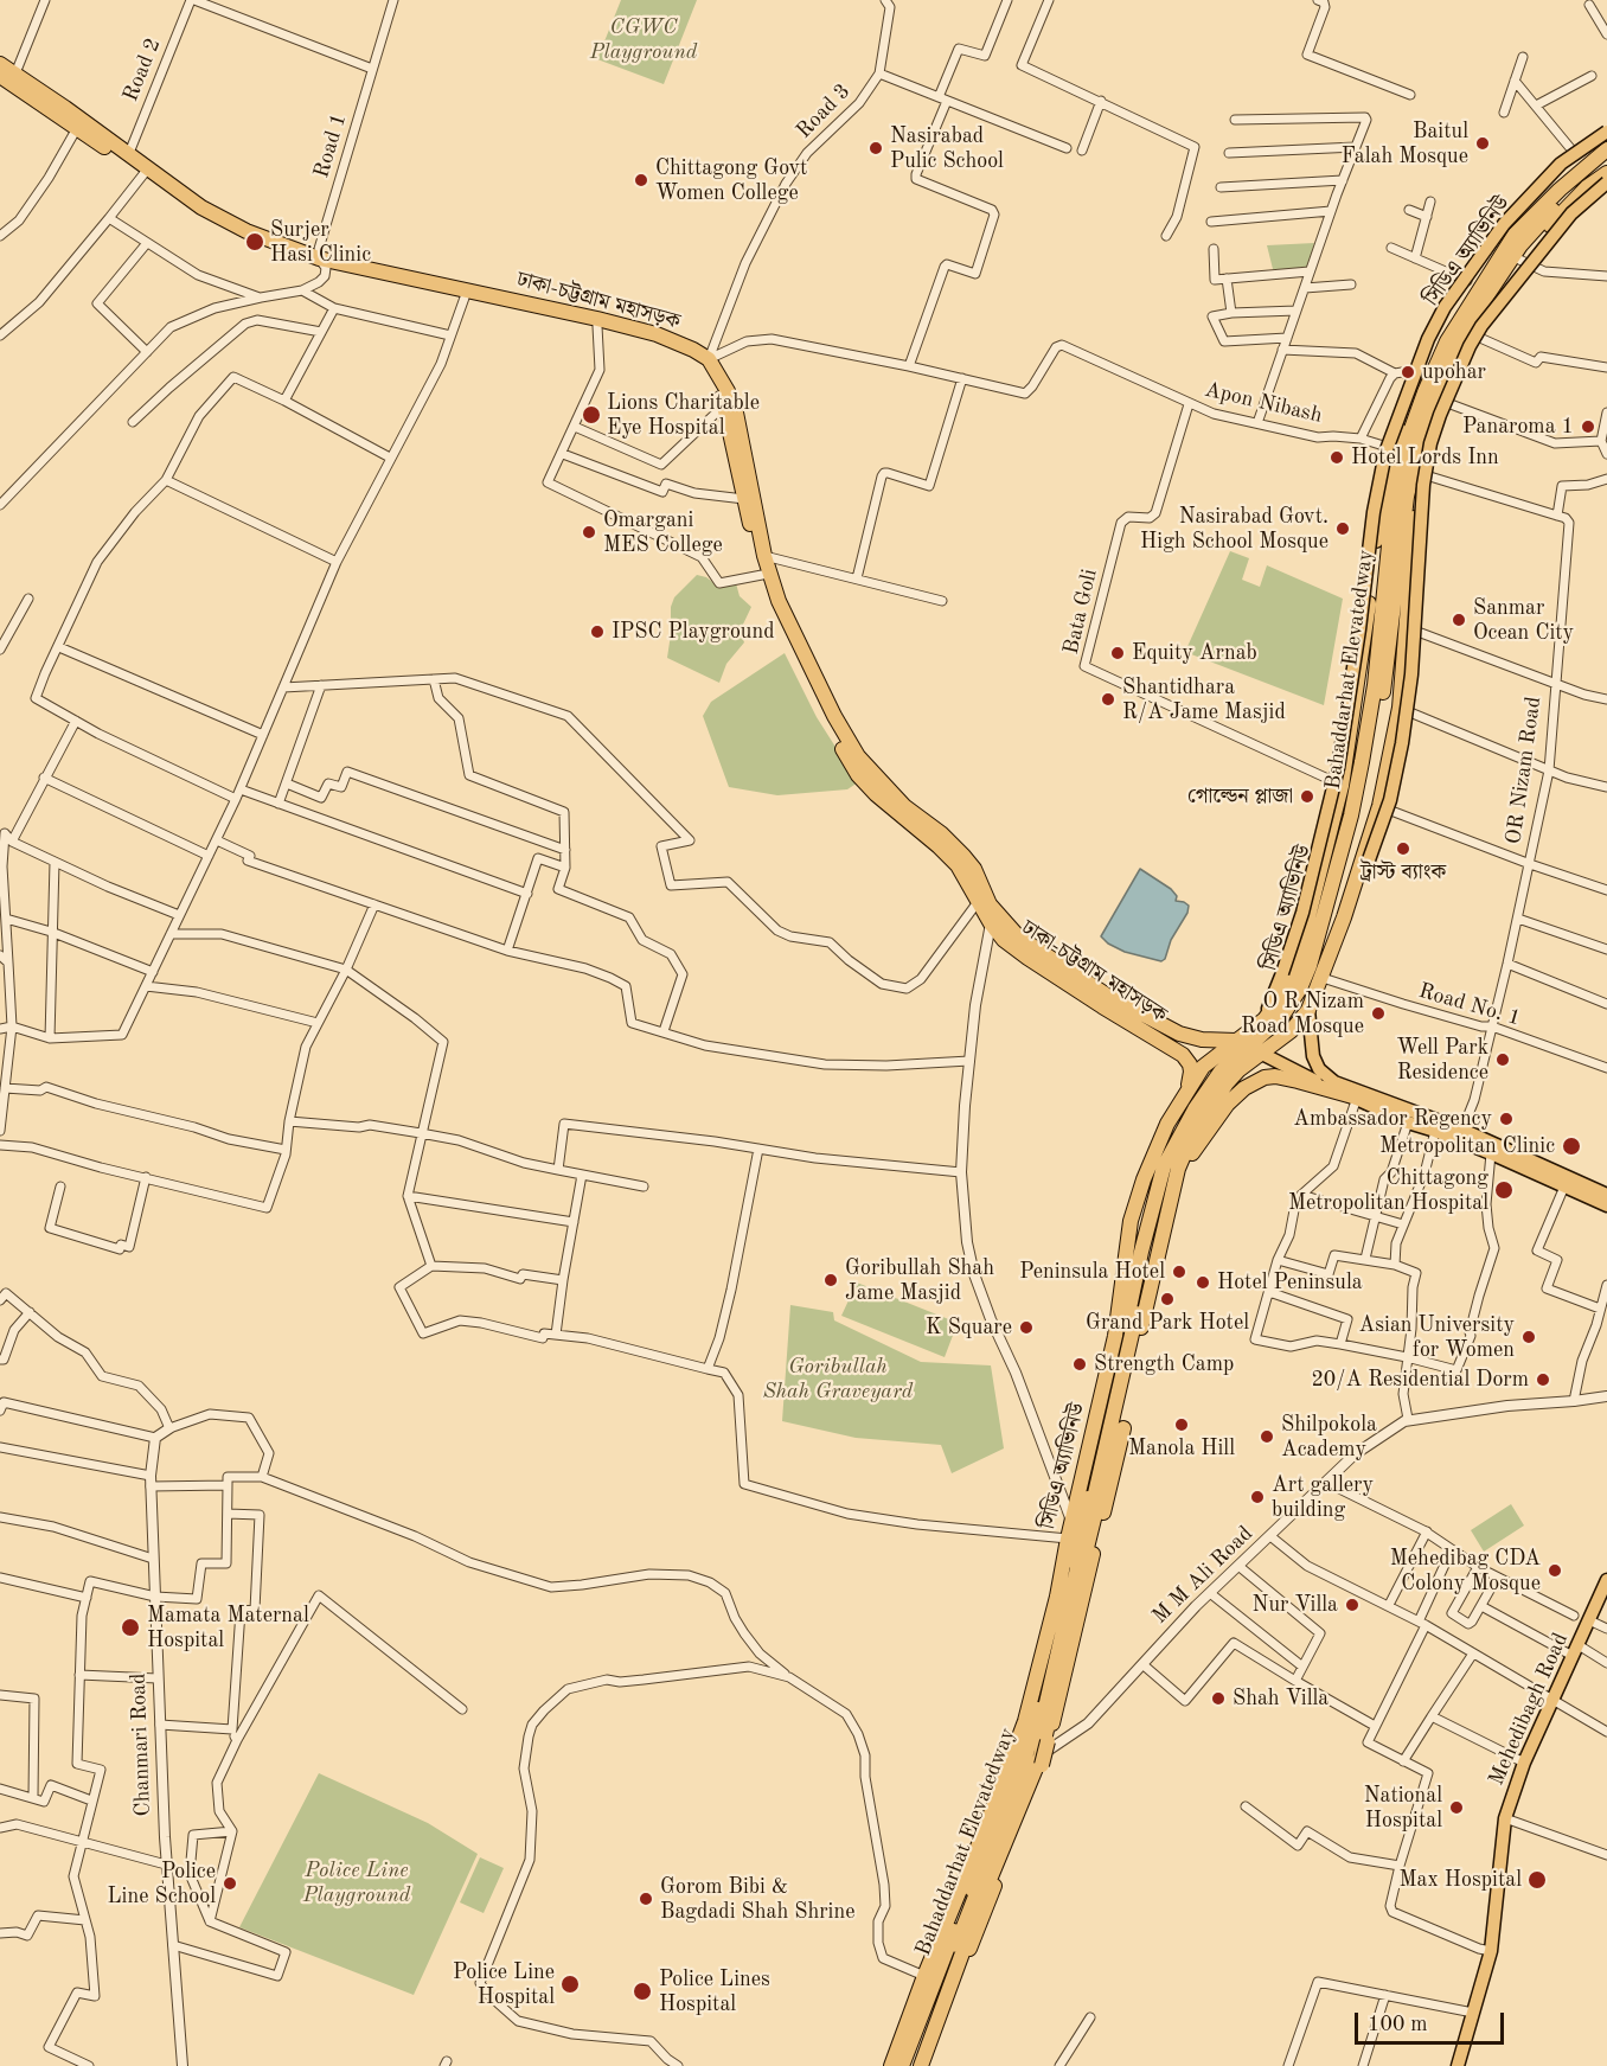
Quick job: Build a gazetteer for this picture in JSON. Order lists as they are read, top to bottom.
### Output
{
  "streets": {
    "highway": ["সিডিএ অ্যাভিনিউ", "ঢাকা-চট্টগ্রাম মহাসড়ক", "Bahaddarhat Elevatedway"],
    "main road": ["Mehedibagh Road"],
    "street": [
      "Road 2",
      "Road 3",
      "Road 1",
      "Apon Nibash",
      "Bata Goli",
      "OR Nizam Road",
      "Road No. 1",
      "M M Ali Road",
      "Chanmari Road"
    ]
  },
  "crossings": [
    ["Road 2", "ঢাকা-চট্টগ্রাম মহাসড়ক"],
    ["Road 3", "ঢাকা-চট্টগ্রাম মহাসড়ক"],
    ["Road 1", "ঢাকা-চট্টগ্রাম মহাসড়ক"],
    ["সিডিএ অ্যাভিনিউ", "ঢাকা-চট্টগ্রাম মহাসড়ক"],
    ["সিডিএ অ্যাভিনিউ", "Apon Nibash"],
    ["সিডিএ অ্যাভিনিউ", "Bata Goli"],
    ["সিডিএ অ্যাভিনিউ", "Road No. 1"],
    ["সিডিএ অ্যাভিনিউ", "M M Ali Road"],
    ["Apon Nibash", "Bata Goli"],
    ["OR Nizam Road", "Road No. 1"]
  ],
  "parks": ["CGWC Playground", "Goribullah Shah Graveyard", "Police Line Playground"],
  "places": [
    "Baitul Falah Mosque",
    "Nasirabad Pulic School",
    "Chittagong Govt Women College",
    "Surjer Hasi Clinic",
    "upohar",
    "Lions Charitable Eye Hospital",
    "Panaroma 1",
    "Hotel Lords Inn",
    "Nasirabad Govt. High School Mosque",
    "Omargani MES College",
    "Sanmar Ocean City",
    "IPSC Playground",
    "Equity Arnab",
    "Shantidhara R/A Jame Masjid",
    "গোল্ডেন প্লাজা",
    "ট্রাস্ট ব্যাংক",
    "O R Nizam Road Mosque",
    "Well Park Residence",
    "Ambassador Regency",
    "Metropolitan Clinic",
    "Chittagong Metropolitan Hospital",
    "Peninsula Hotel",
    "Goribullah Shah Jame Masjid",
    "Hotel Peninsula",
    "Grand Park Hotel",
    "K Square",
    "Asian University for Women",
    "Strength Camp",
    "20/A Residential Dorm",
    "Manola Hill",
    "Shilpokola Academy",
    "Art gallery building",
    "Mehedibag CDA Colony Mosque",
    "Nur Villa",
    "Mamata Maternal Hospital",
    "Shah Villa",
    "National Hospital",
    "Max Hospital",
    "Police Line School",
    "Gorom Bibi & Bagdadi Shah Shrine",
    "Police Line Hospital",
    "Police Lines Hospital"
  ],
  "scale_bar": "100 m"
}
